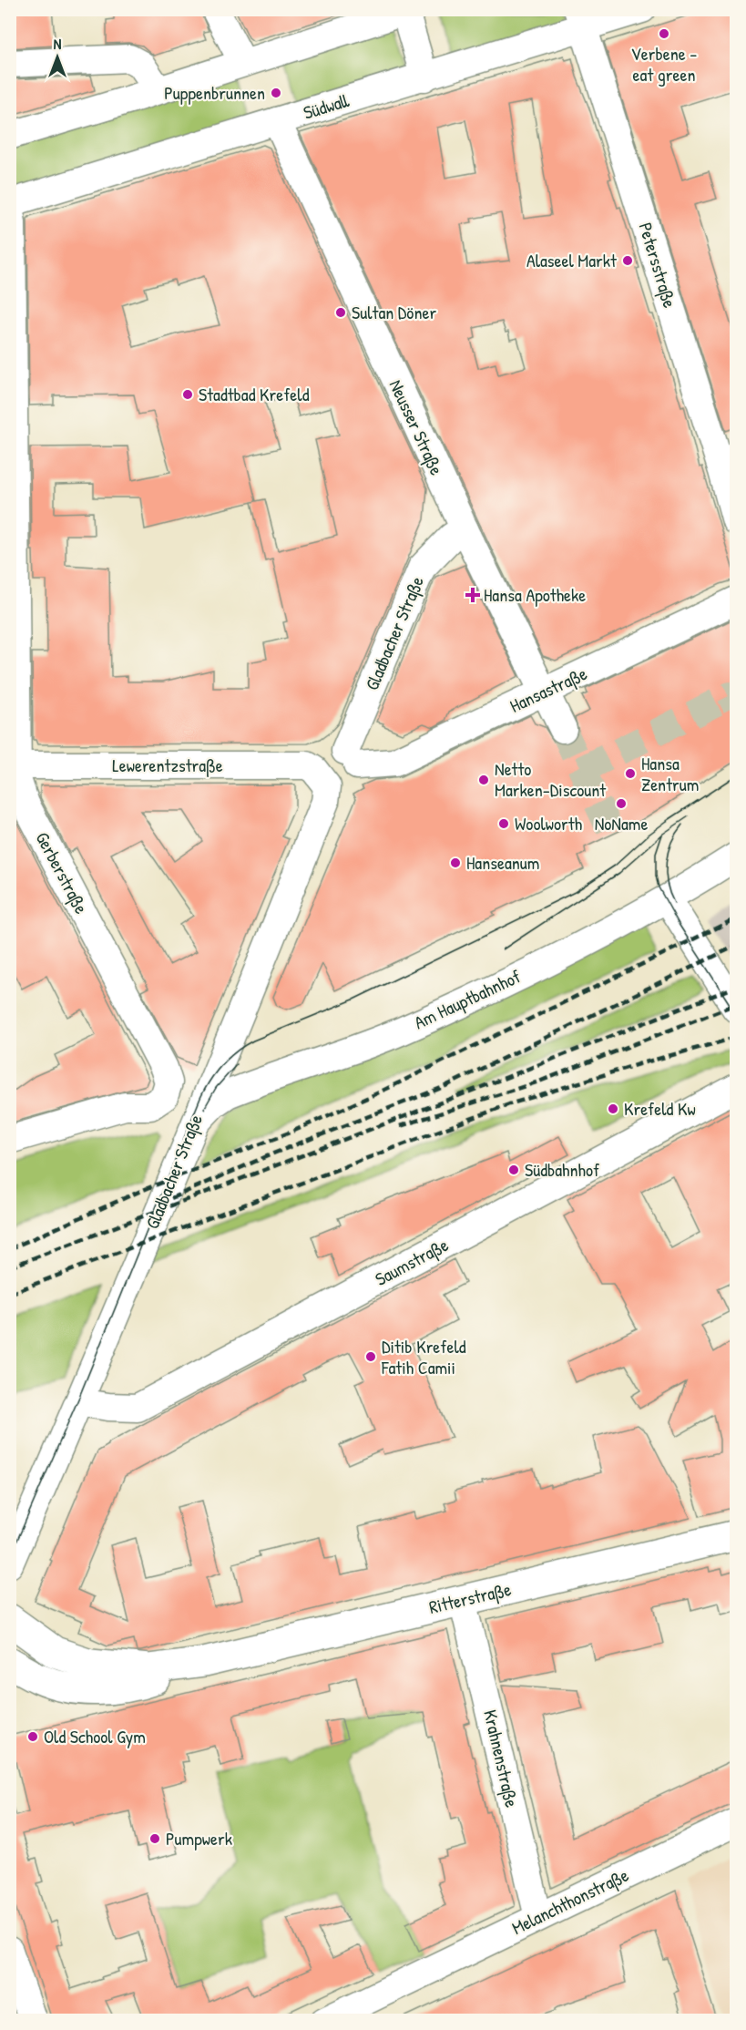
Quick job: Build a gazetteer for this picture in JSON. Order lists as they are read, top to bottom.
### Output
{
  "streets": {
    "main road": ["Ritterstraße"],
    "street": [
      "Südwall",
      "Petersstraße",
      "Neusser Straße",
      "Gladbacher Straße",
      "Hansastraße",
      "Lewerentzstraße",
      "Gerberstraße",
      "Am Hauptbahnhof",
      "Saumstraße",
      "Krahnenstraße",
      "Melanchthonstraße"
    ]
  },
  "crossings": [
    ["Südwall", "Petersstraße"],
    ["Südwall", "Neusser Straße"],
    ["Neusser Straße", "Gladbacher Straße"],
    ["Neusser Straße", "Hansastraße"],
    ["Gladbacher Straße", "Hansastraße"],
    ["Gladbacher Straße", "Lewerentzstraße"],
    ["Gladbacher Straße", "Am Hauptbahnhof"],
    ["Gladbacher Straße", "Saumstraße"],
    ["Lewerentzstraße", "Gerberstraße"],
    ["Ritterstraße", "Krahnenstraße"],
    ["Krahnenstraße", "Melanchthonstraße"]
  ],
  "places": {
    "other": [
      "Verbene - eat green",
      "Puppenbrunnen",
      "Alaseel Markt",
      "Sultan Döner",
      "Stadtbad Krefeld",
      "Hansa Zentrum",
      "Netto Marken-Discount",
      "NoName",
      "Woolworth",
      "Hanseanum",
      "Krefeld Kw",
      "Südbahnhof",
      "Ditib Krefeld Fatih Camii",
      "Old School Gym",
      "Pumpwerk"
    ],
    "health": ["Hansa Apotheke"]
  },
  "north": "top"
}
